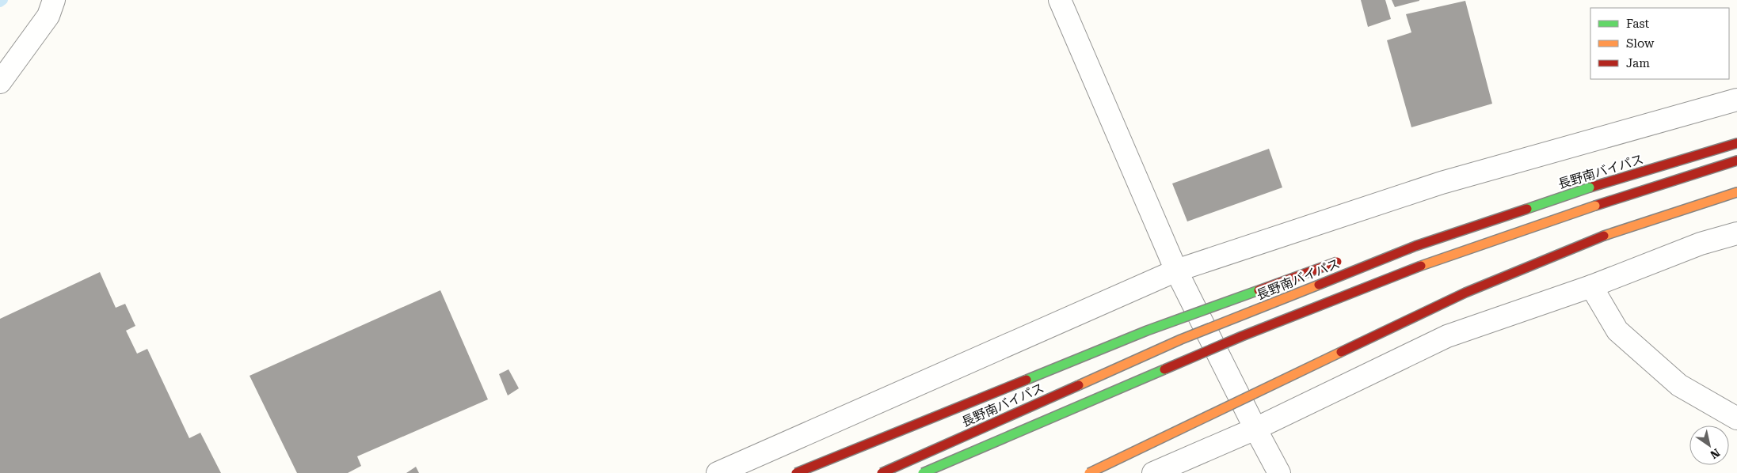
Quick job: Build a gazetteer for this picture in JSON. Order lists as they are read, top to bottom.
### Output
{
  "streets": {
    "highway": ["長野南バイパス"]
  },
  "legend": ["Fast", "Slow", "Jam"],
  "north": "bottom right"
}
